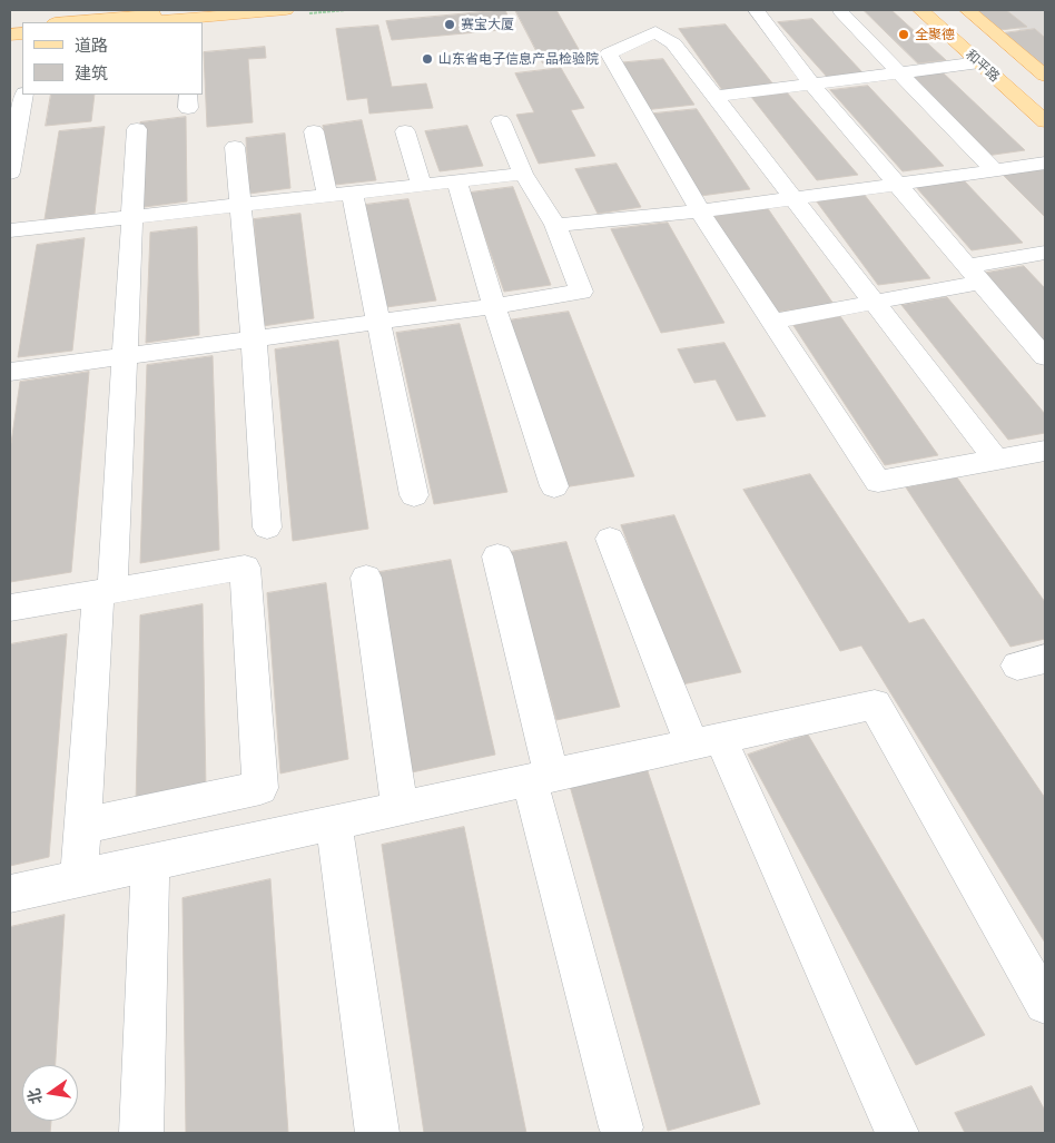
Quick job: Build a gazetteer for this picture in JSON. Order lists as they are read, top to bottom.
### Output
{
  "streets": {
    "main road": ["和平路"]
  },
  "places": ["赛宝大厦", "全聚德", "山东省电子信息产品检验院"],
  "legend": ["道路", "建筑"],
  "north": "left"
}
